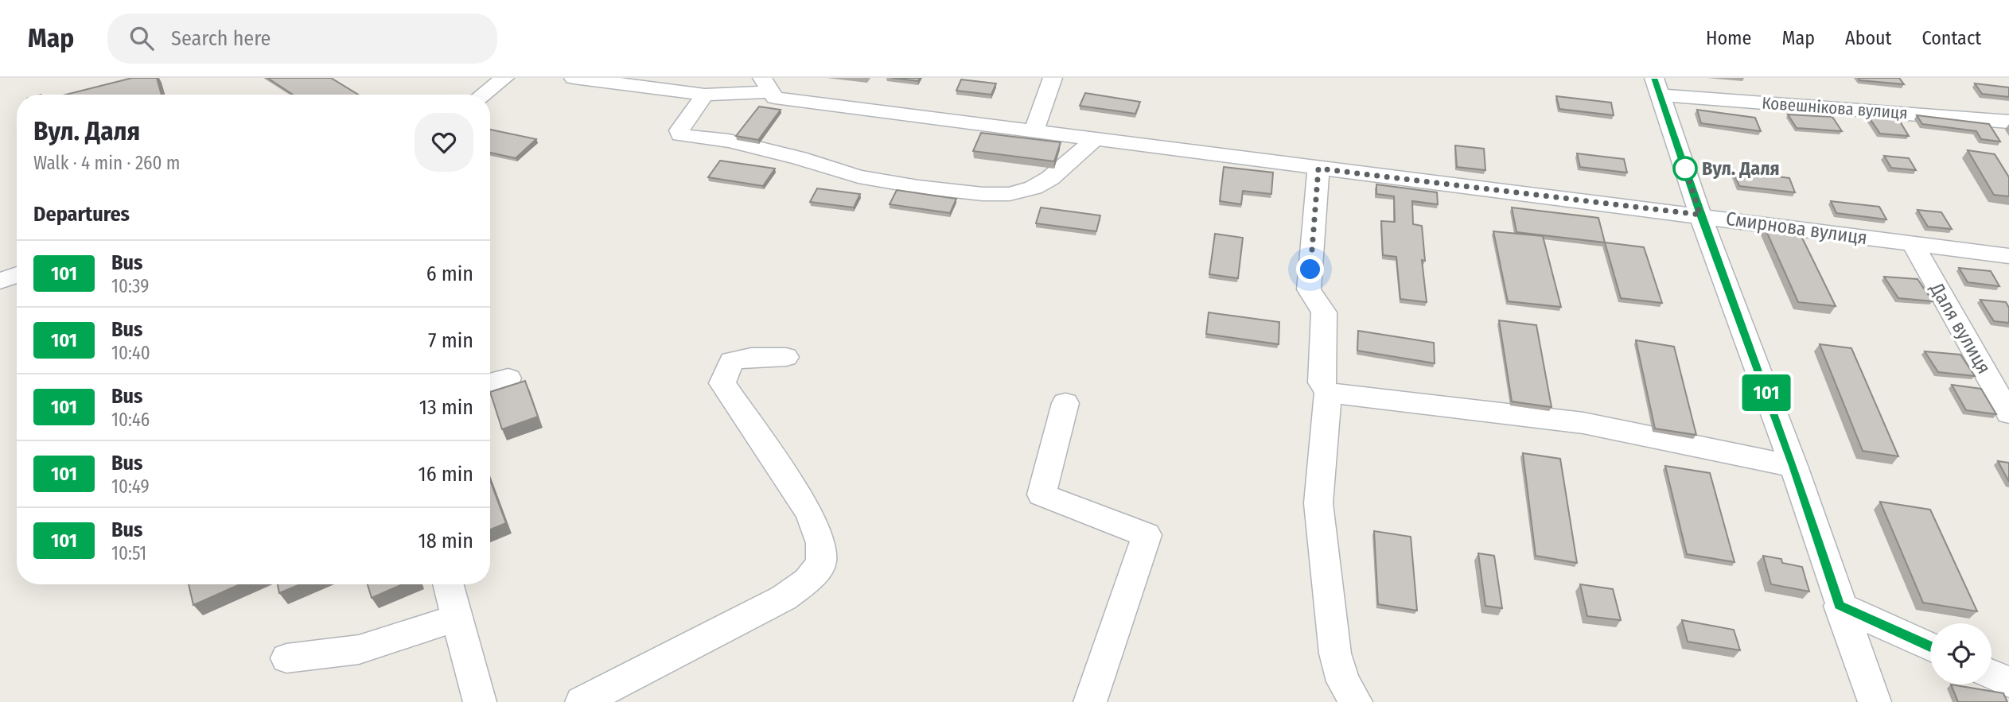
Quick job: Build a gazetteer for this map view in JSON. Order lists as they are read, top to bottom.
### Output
{
  "streets": {
    "street": ["Ковешнікова вулиця", "Смирнова вулиця", "Даля вулиця"]
  },
  "crossings": [
    ["Смирнова вулиця", "Даля вулиця"]
  ],
  "places": ["Вул. Даля"],
  "lines": ["bus line 101"],
  "page": {
    "header": "Map",
    "search": "Search here",
    "nav": [
      "Home",
      "Map",
      "About",
      "Contact"
    ],
    "on_map": "101",
    "heading": [
      ["Вул. Даля", "Walk · 4 min · 260 m"],
      "Departures"
    ],
    "list": [
      {
        "mark": "101",
        "name": "Bus",
        "note": "10:39",
        "value": "6 min"
      },
      {
        "mark": "101",
        "name": "Bus",
        "note": "10:40",
        "value": "7 min"
      },
      {
        "mark": "101",
        "name": "Bus",
        "note": "10:46",
        "value": "13 min"
      },
      {
        "mark": "101",
        "name": "Bus",
        "note": "10:49",
        "value": "16 min"
      },
      {
        "mark": "101",
        "name": "Bus",
        "note": "10:51",
        "value": "18 min"
      }
    ]
  }
}
